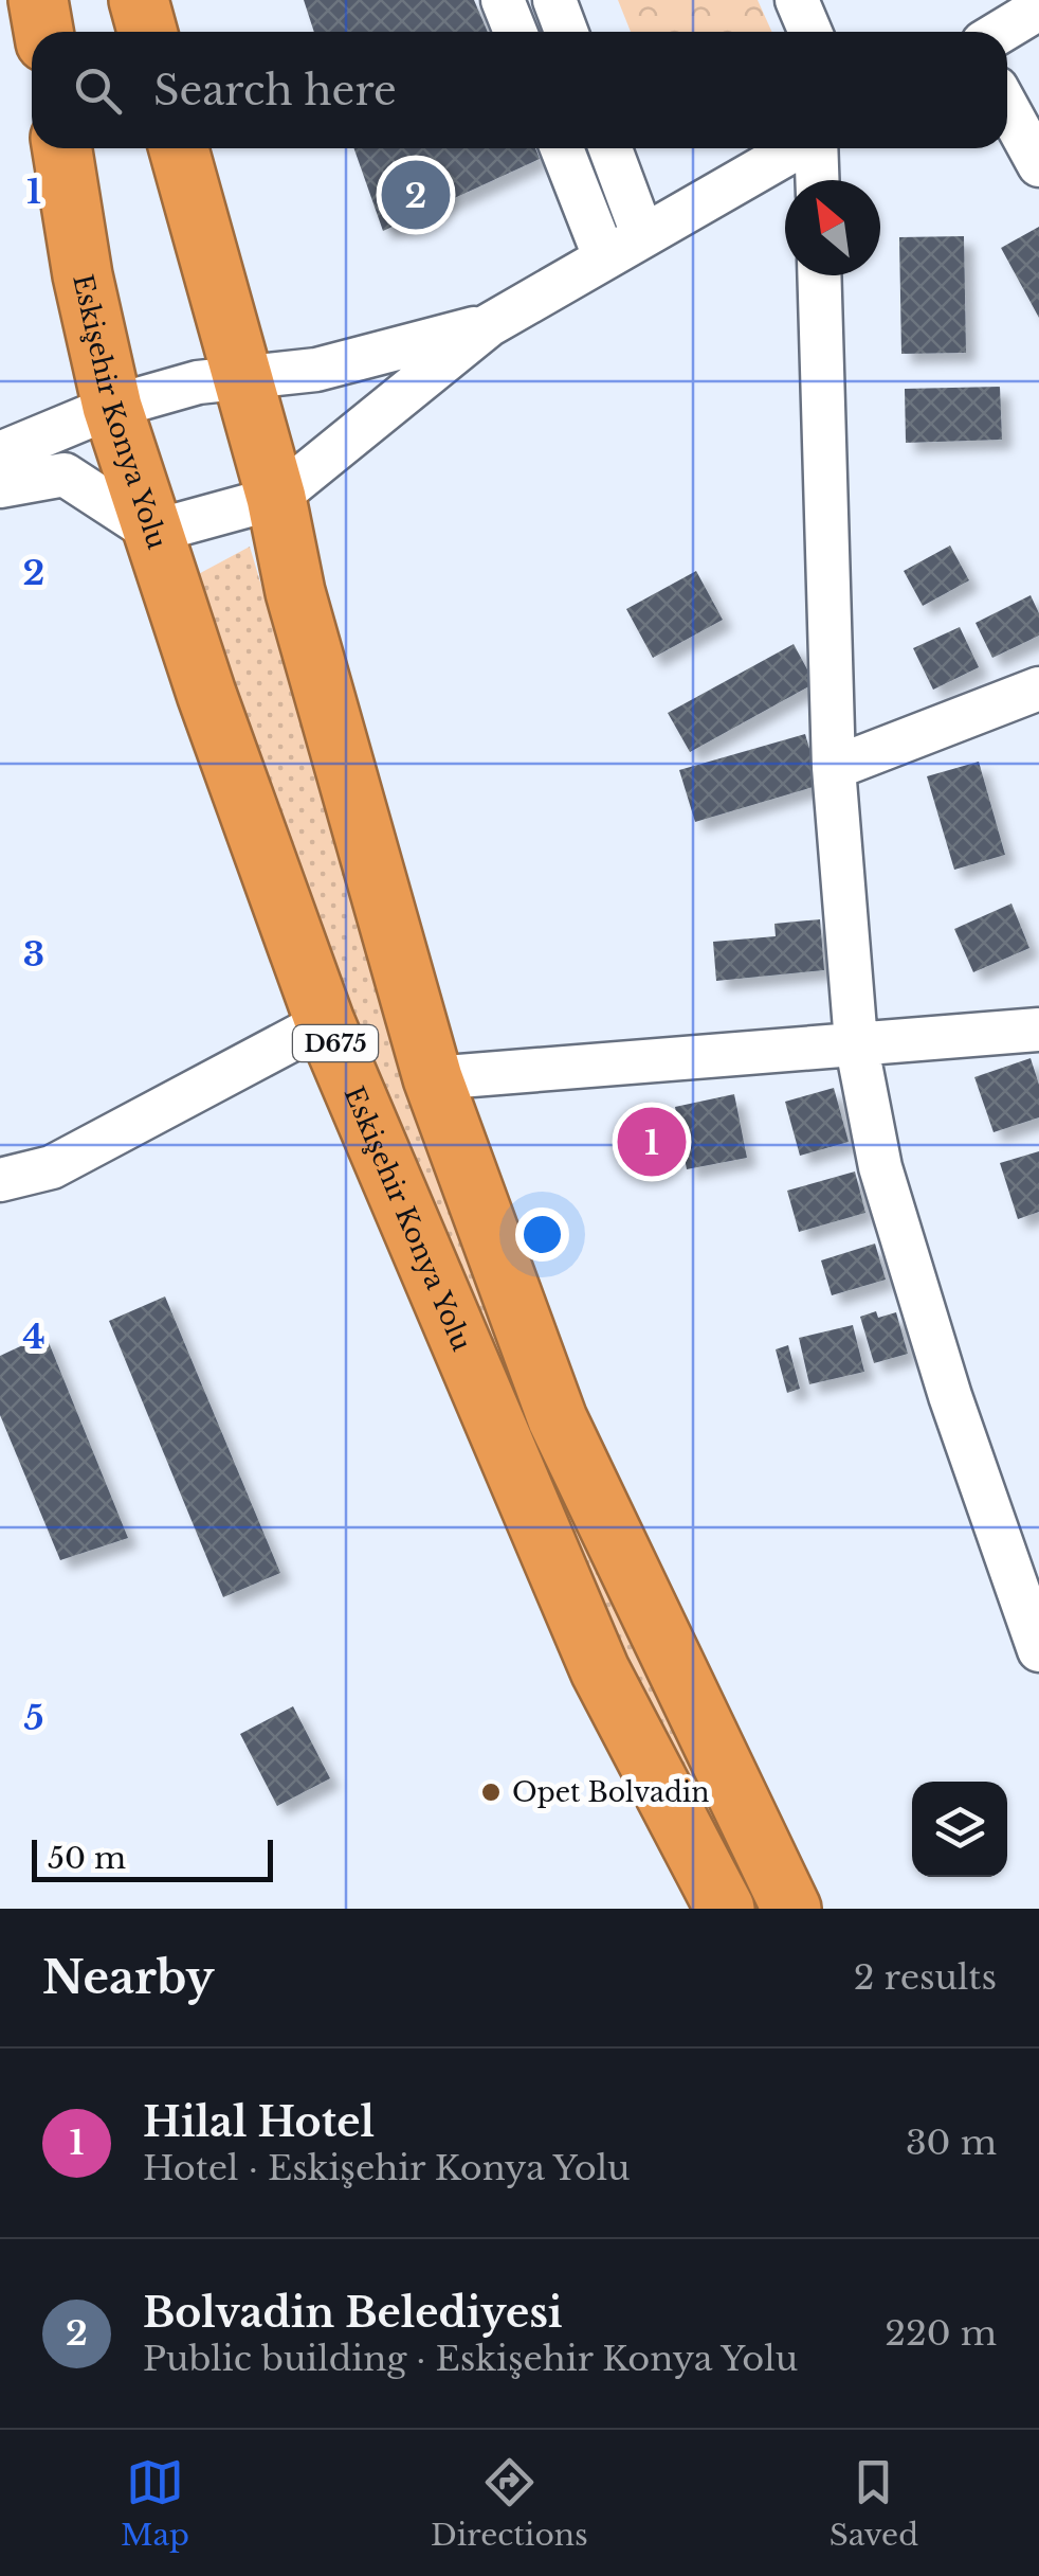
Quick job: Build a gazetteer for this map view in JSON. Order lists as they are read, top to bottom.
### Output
{
  "streets": {
    "highway": ["Eskişehir Konya Yolu", "D675"]
  },
  "places": ["Opet Bolvadin"],
  "scale_bar": "50 m",
  "north": "top left",
  "page": {
    "search": "Search here",
    "pins": ["2", "1"],
    "scale": "50 m",
    "heading": ["Nearby", "2 results"],
    "list": [
      {
        "mark": "1",
        "name": "Hilal Hotel",
        "note": "Hotel · Eskişehir Konya Yolu",
        "value": "30 m"
      },
      {
        "mark": "2",
        "name": "Bolvadin Belediyesi",
        "note": "Public building · Eskişehir Konya Yolu",
        "value": "220 m"
      }
    ],
    "nav": ["Map", "Directions", "Saved"]
  },
  "grid": {
    "rows": [
      "1",
      "2",
      "3",
      "4",
      "5"
    ]
  }
}
